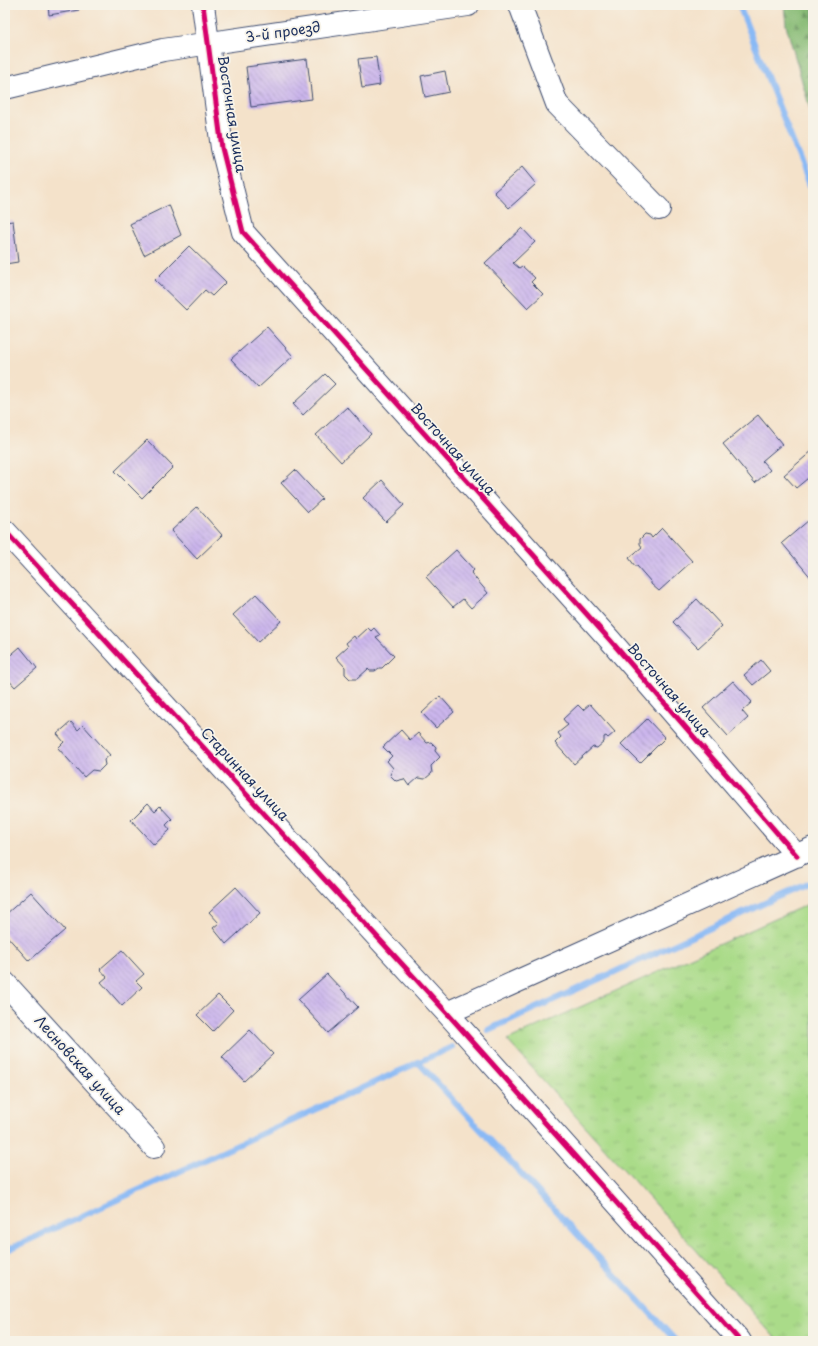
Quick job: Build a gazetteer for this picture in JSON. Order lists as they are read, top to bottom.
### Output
{
  "streets": {
    "street": [
      "3-й проезд",
      "Восточная улица",
      "Старинная улица",
      "Лесновская улица"
    ]
  },
  "crossings": [
    ["3-й проезд", "Восточная улица"]
  ]
}
